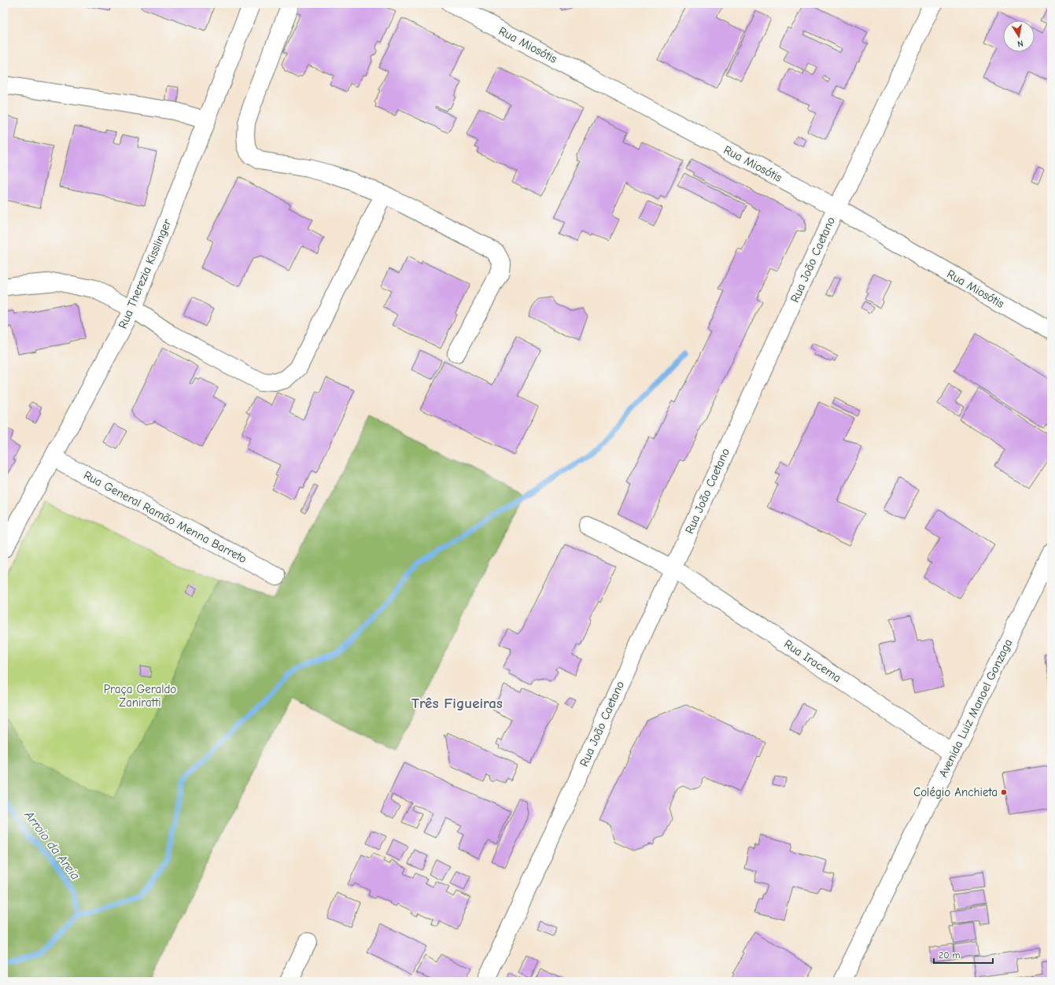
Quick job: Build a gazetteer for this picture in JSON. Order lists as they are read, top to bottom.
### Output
{
  "streets": {
    "street": [
      "Rua Miosótis",
      "Rua João Caetano",
      "Rua Therezia Kisslinger",
      "Rua General Ramão Menna Barreto",
      "Rua Iracema",
      "Avenida Luiz Manoel Gonzaga"
    ]
  },
  "crossings": [
    ["Rua Miosótis", "Rua João Caetano"],
    ["Rua João Caetano", "Rua Iracema"],
    ["Rua Therezia Kisslinger", "Rua General Ramão Menna Barreto"],
    ["Rua Iracema", "Avenida Luiz Manoel Gonzaga"]
  ],
  "districts": ["Três Figueiras"],
  "water": ["Arroio da Areia"],
  "parks": ["Praça Geraldo Zaniratti"],
  "places": ["Colégio Anchieta"],
  "scale_bar": "20 m",
  "north": "bottom"
}
